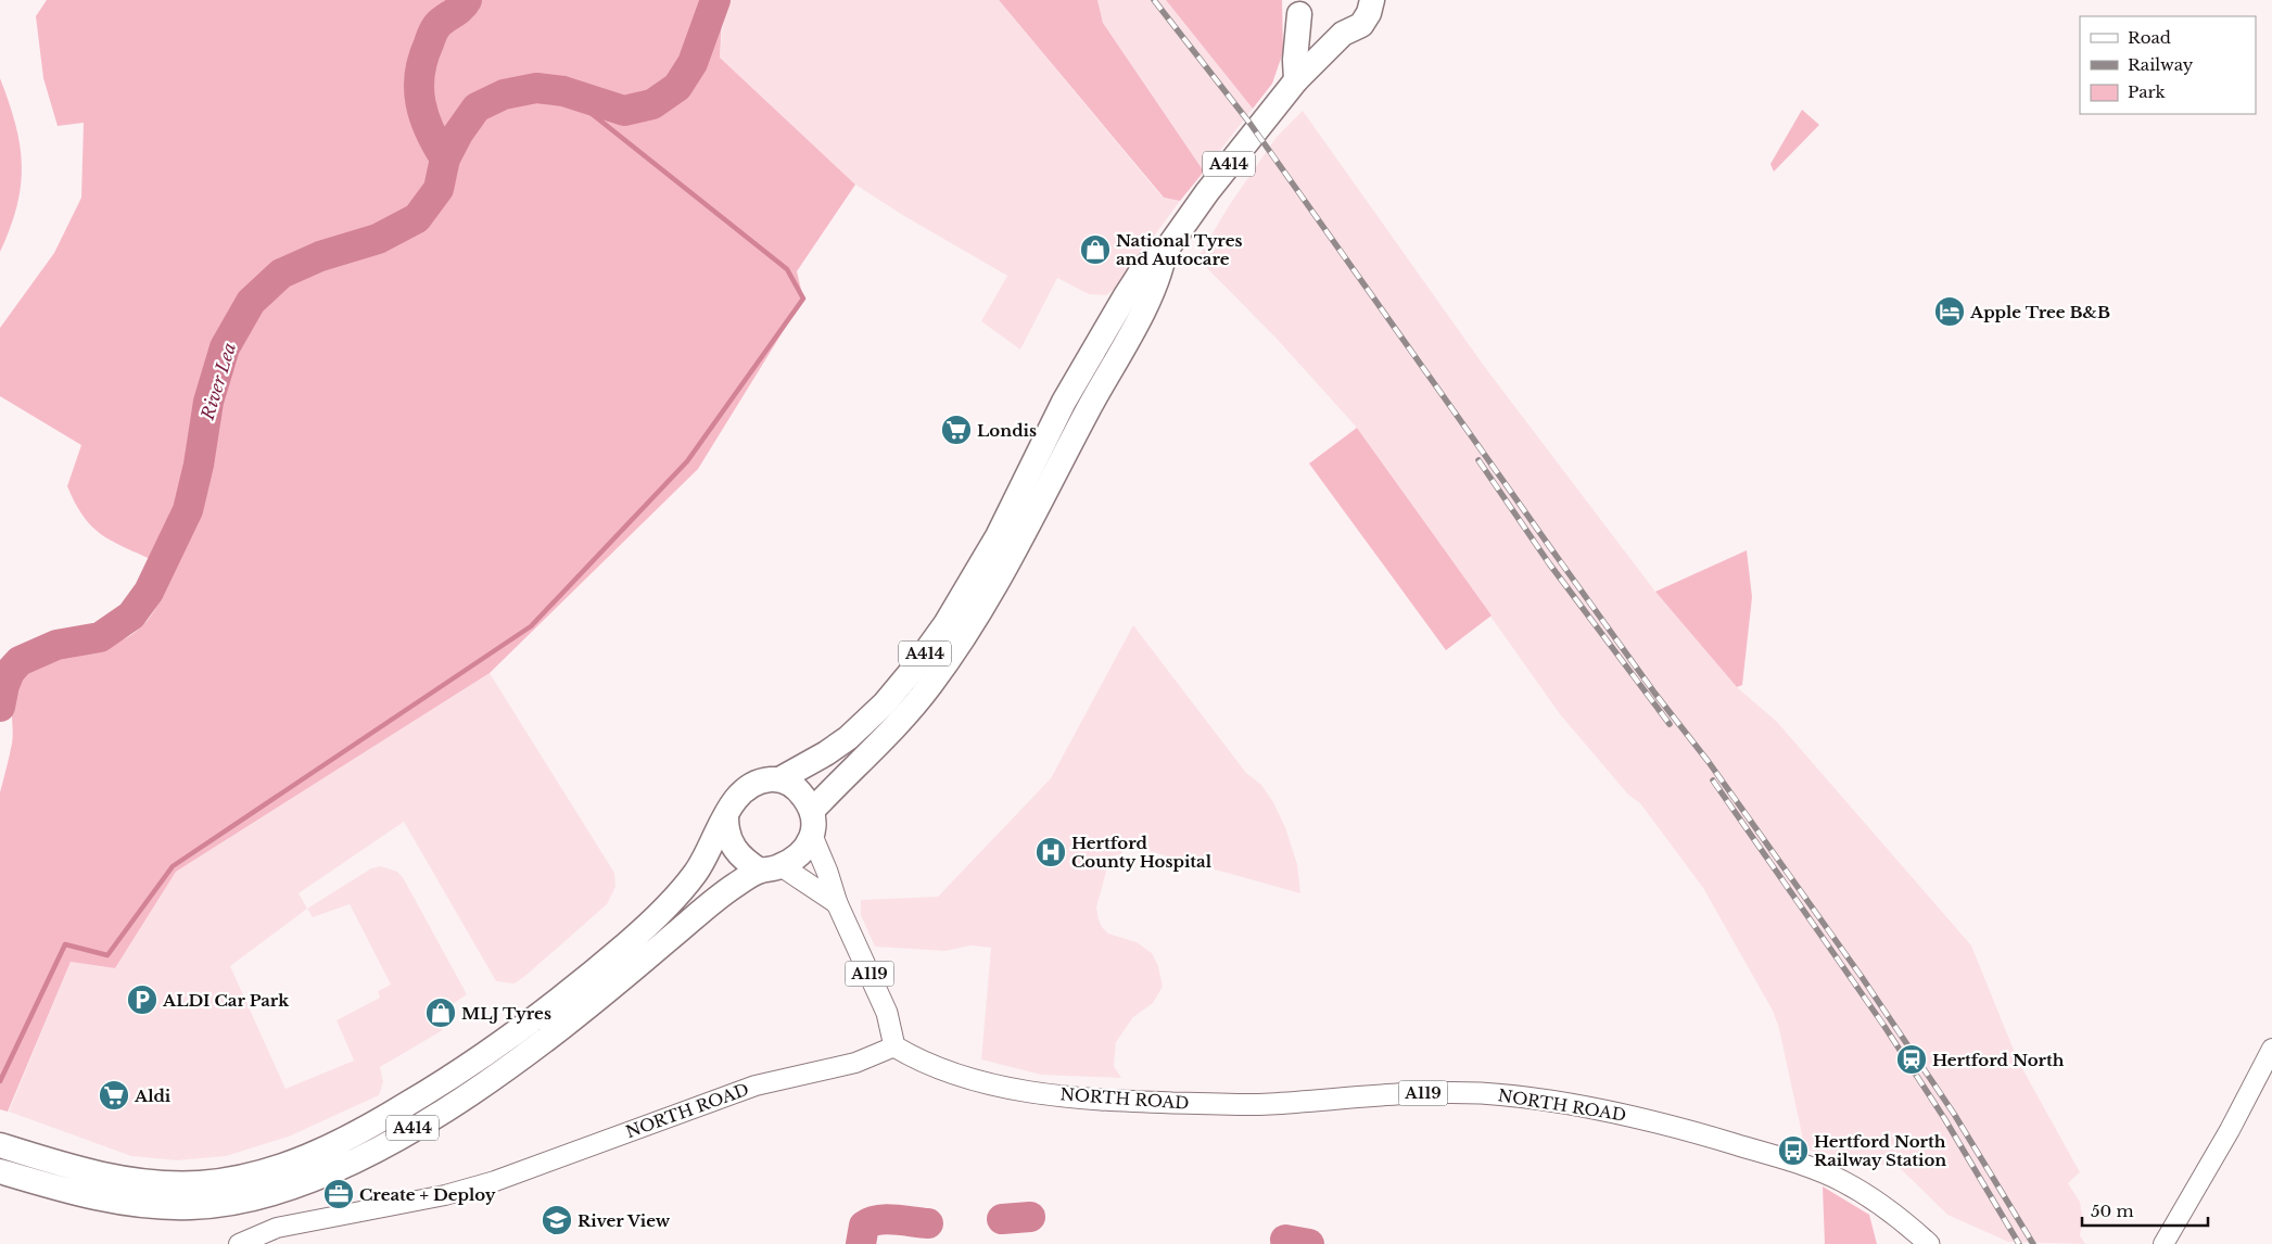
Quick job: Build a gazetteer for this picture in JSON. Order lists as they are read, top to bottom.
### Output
{
  "streets": {
    "highway": ["A414"],
    "main road": ["A119", "NORTH ROAD"]
  },
  "crossings": [
    ["A414", "A119"],
    ["A119", "NORTH ROAD"]
  ],
  "water": ["River Lea"],
  "places": {
    "shop": ["National Tyres and Autocare", "MLJ Tyres"],
    "hotel": ["Apple Tree B&B"],
    "supermarket": ["Londis", "Aldi"],
    "hospital": ["Hertford County Hospital"],
    "parking": ["ALDI Car Park"],
    "station": ["Hertford North"],
    "bus stop": ["Hertford North Railway Station"],
    "office": ["Create + Deploy"],
    "school or university": ["River View"]
  },
  "legend": ["Road", "Railway", "Park"],
  "scale_bar": "50 m"
}
